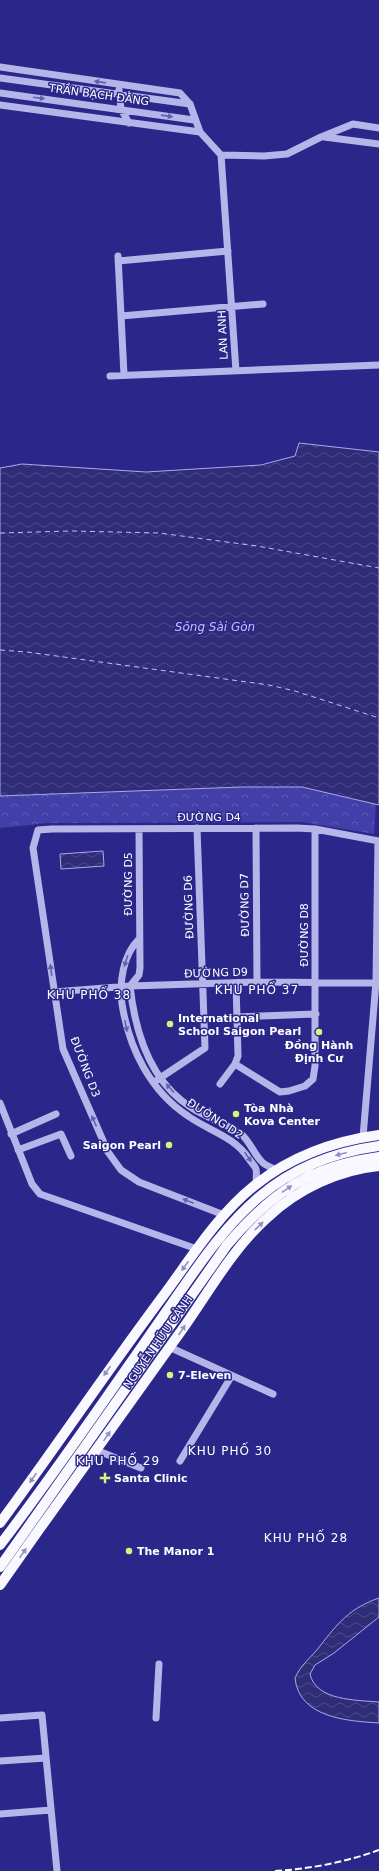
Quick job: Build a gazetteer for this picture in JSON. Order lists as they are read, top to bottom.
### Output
{
  "streets": {
    "main road": ["NGUYỄN HỮU CẢNH"],
    "street": [
      "TRẦN BẠCH ĐẰNG",
      "LAN ANH",
      "ĐƯỜNG D4",
      "ĐƯỜNG D5",
      "ĐƯỜNG D7",
      "ĐƯỜNG D6",
      "ĐƯỜNG D8",
      "ĐƯỜNG D9",
      "ĐƯỜNG D3",
      "ĐƯỜNG D2"
    ]
  },
  "crossings": [
    ["ĐƯỜNG D4", "ĐƯỜNG D5"],
    ["ĐƯỜNG D4", "ĐƯỜNG D7"],
    ["ĐƯỜNG D4", "ĐƯỜNG D6"],
    ["ĐƯỜNG D4", "ĐƯỜNG D8"],
    ["ĐƯỜNG D4", "ĐƯỜNG D3"],
    ["ĐƯỜNG D5", "ĐƯỜNG D9"],
    ["ĐƯỜNG D5", "ĐƯỜNG D2"],
    ["ĐƯỜNG D7", "ĐƯỜNG D9"],
    ["ĐƯỜNG D6", "ĐƯỜNG D9"],
    ["ĐƯỜNG D6", "ĐƯỜNG D2"],
    ["ĐƯỜNG D8", "ĐƯỜNG D9"],
    ["ĐƯỜNG D9", "ĐƯỜNG D3"],
    ["ĐƯỜNG D9", "ĐƯỜNG D2"],
    ["ĐƯỜNG D3", "NGUYỄN HỮU CẢNH"],
    ["ĐƯỜNG D2", "NGUYỄN HỮU CẢNH"]
  ],
  "one_way": ["ĐƯỜNG D3"],
  "districts": [
    "KHU PHỐ 37",
    "KHU PHỐ 38",
    "KHU PHỐ 30",
    "KHU PHỐ 29",
    "KHU PHỐ 28"
  ],
  "water": ["Sông Sài Gòn"],
  "places": {
    "other": [
      "International School Saigon Pearl",
      "Đồng Hành Định Cư",
      "Tòa Nhà Kova Center",
      "Saigon Pearl",
      "7-Eleven",
      "The Manor 1"
    ],
    "health": ["Santa Clinic"]
  }
}
